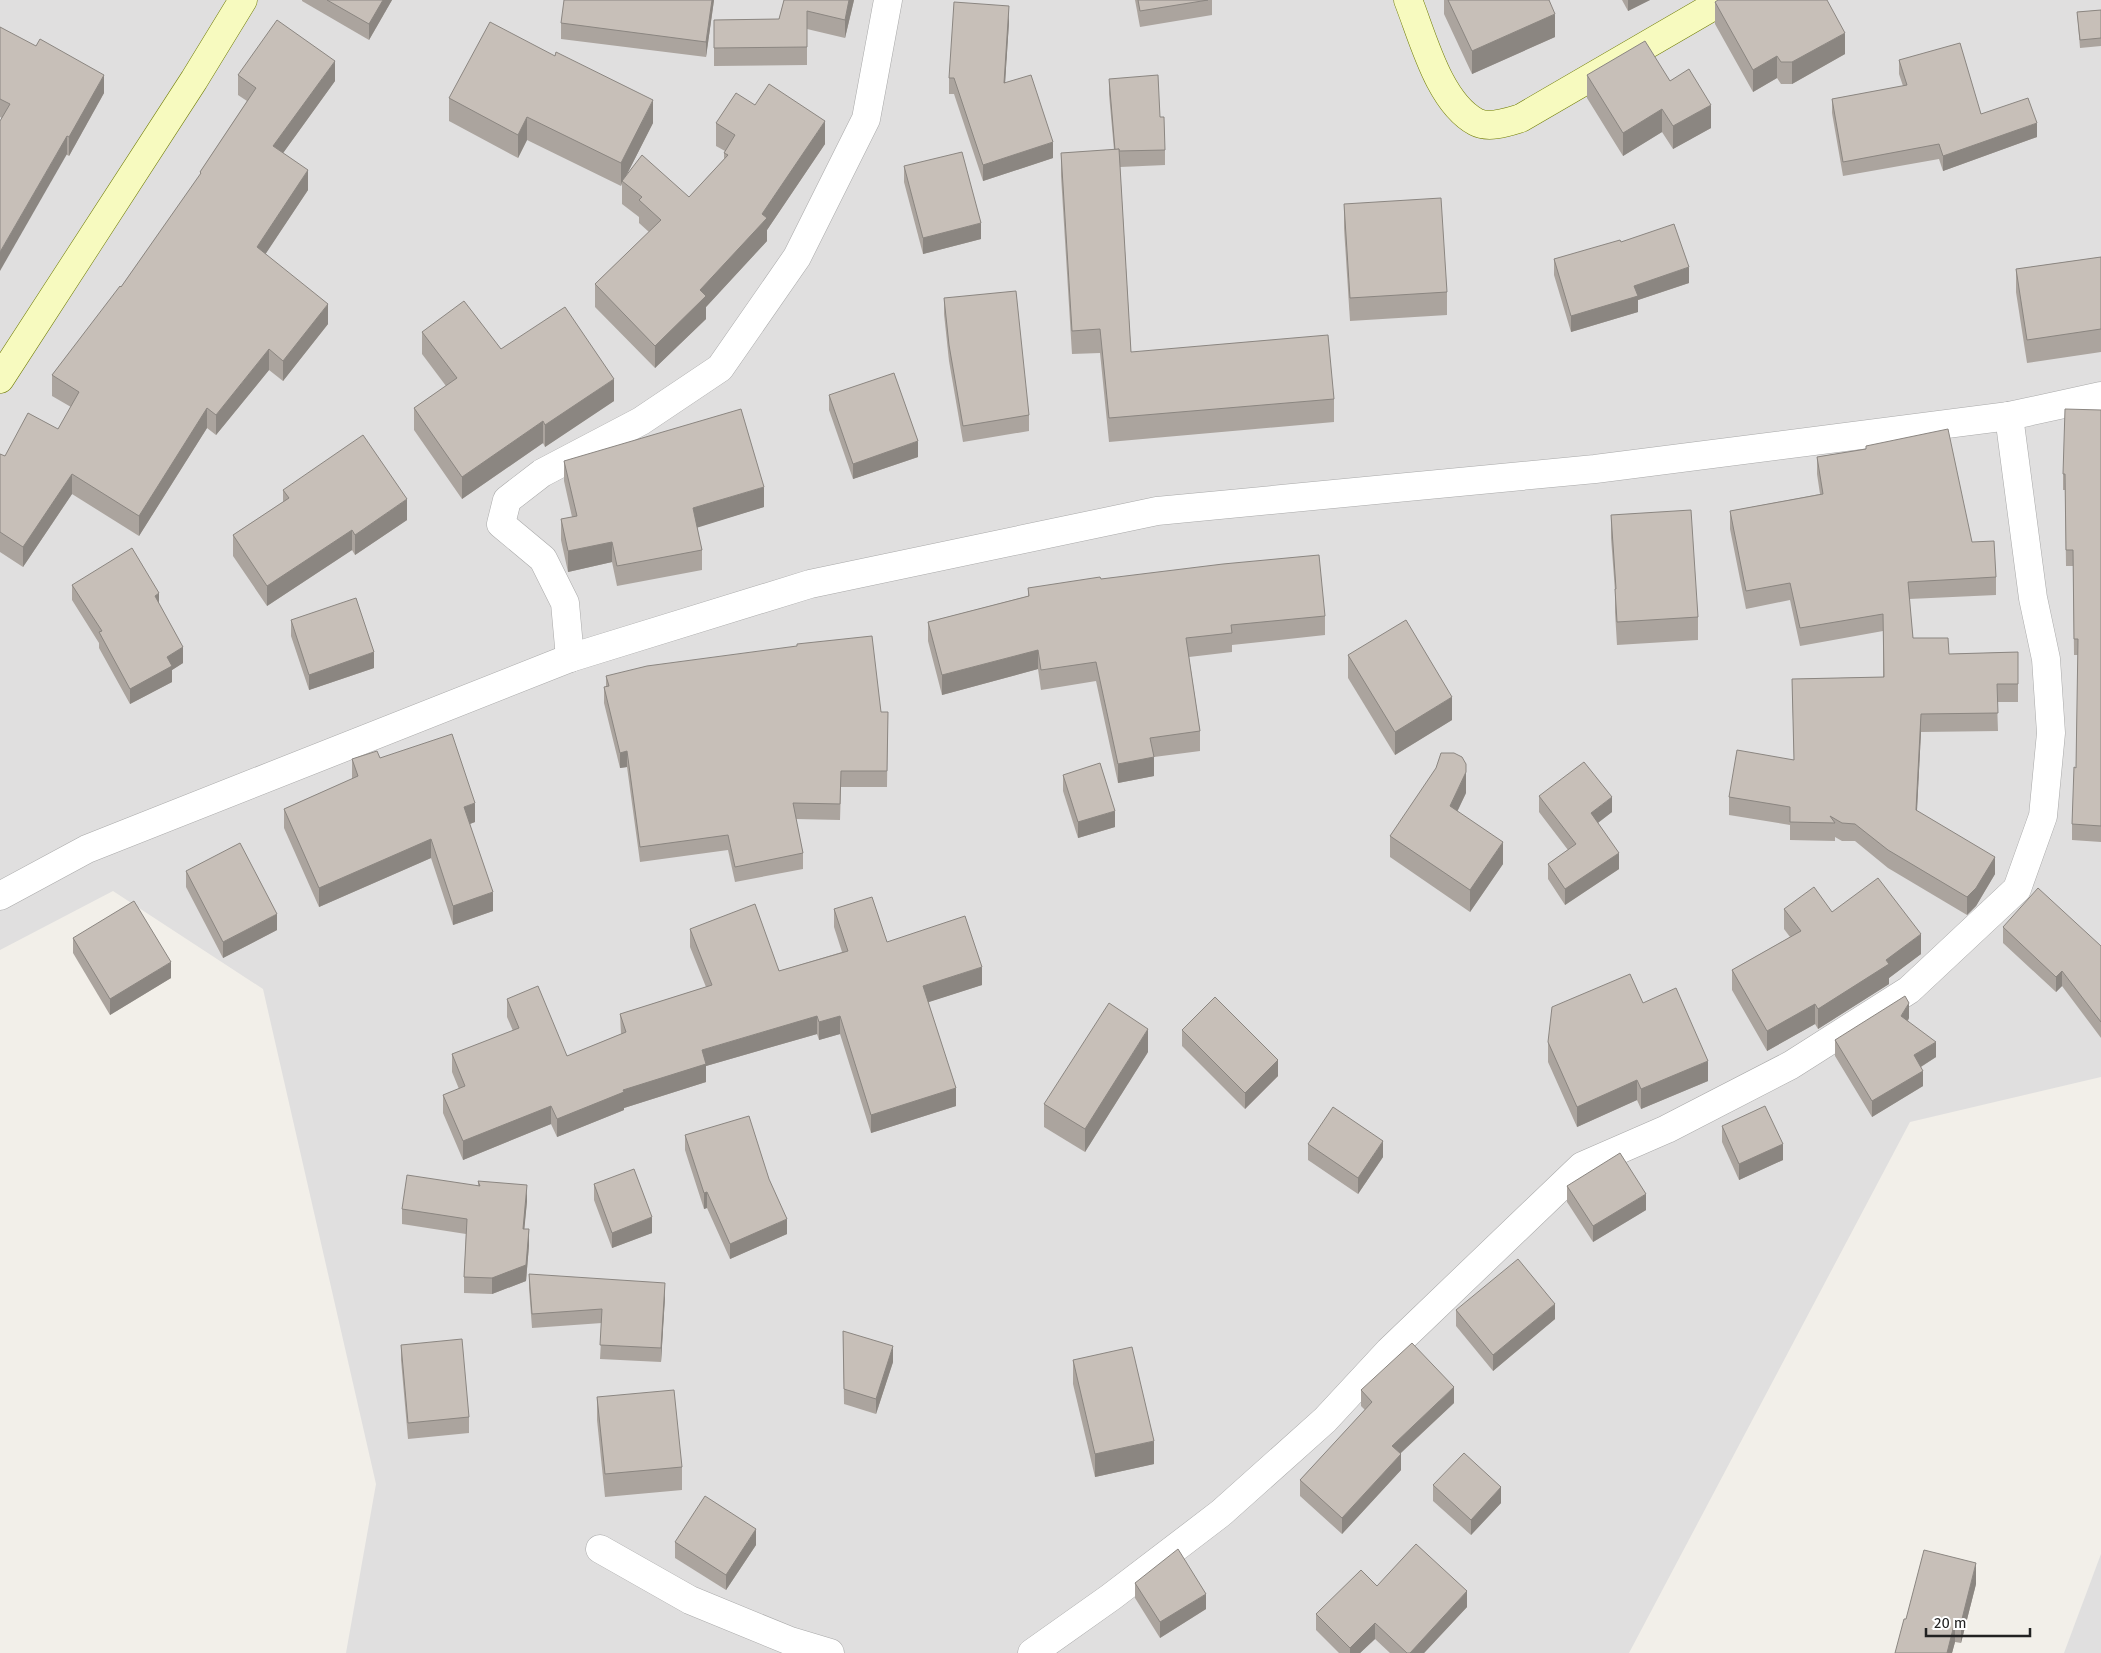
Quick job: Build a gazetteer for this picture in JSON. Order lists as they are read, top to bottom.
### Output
{
  "scale_bar": "20 m"
}
